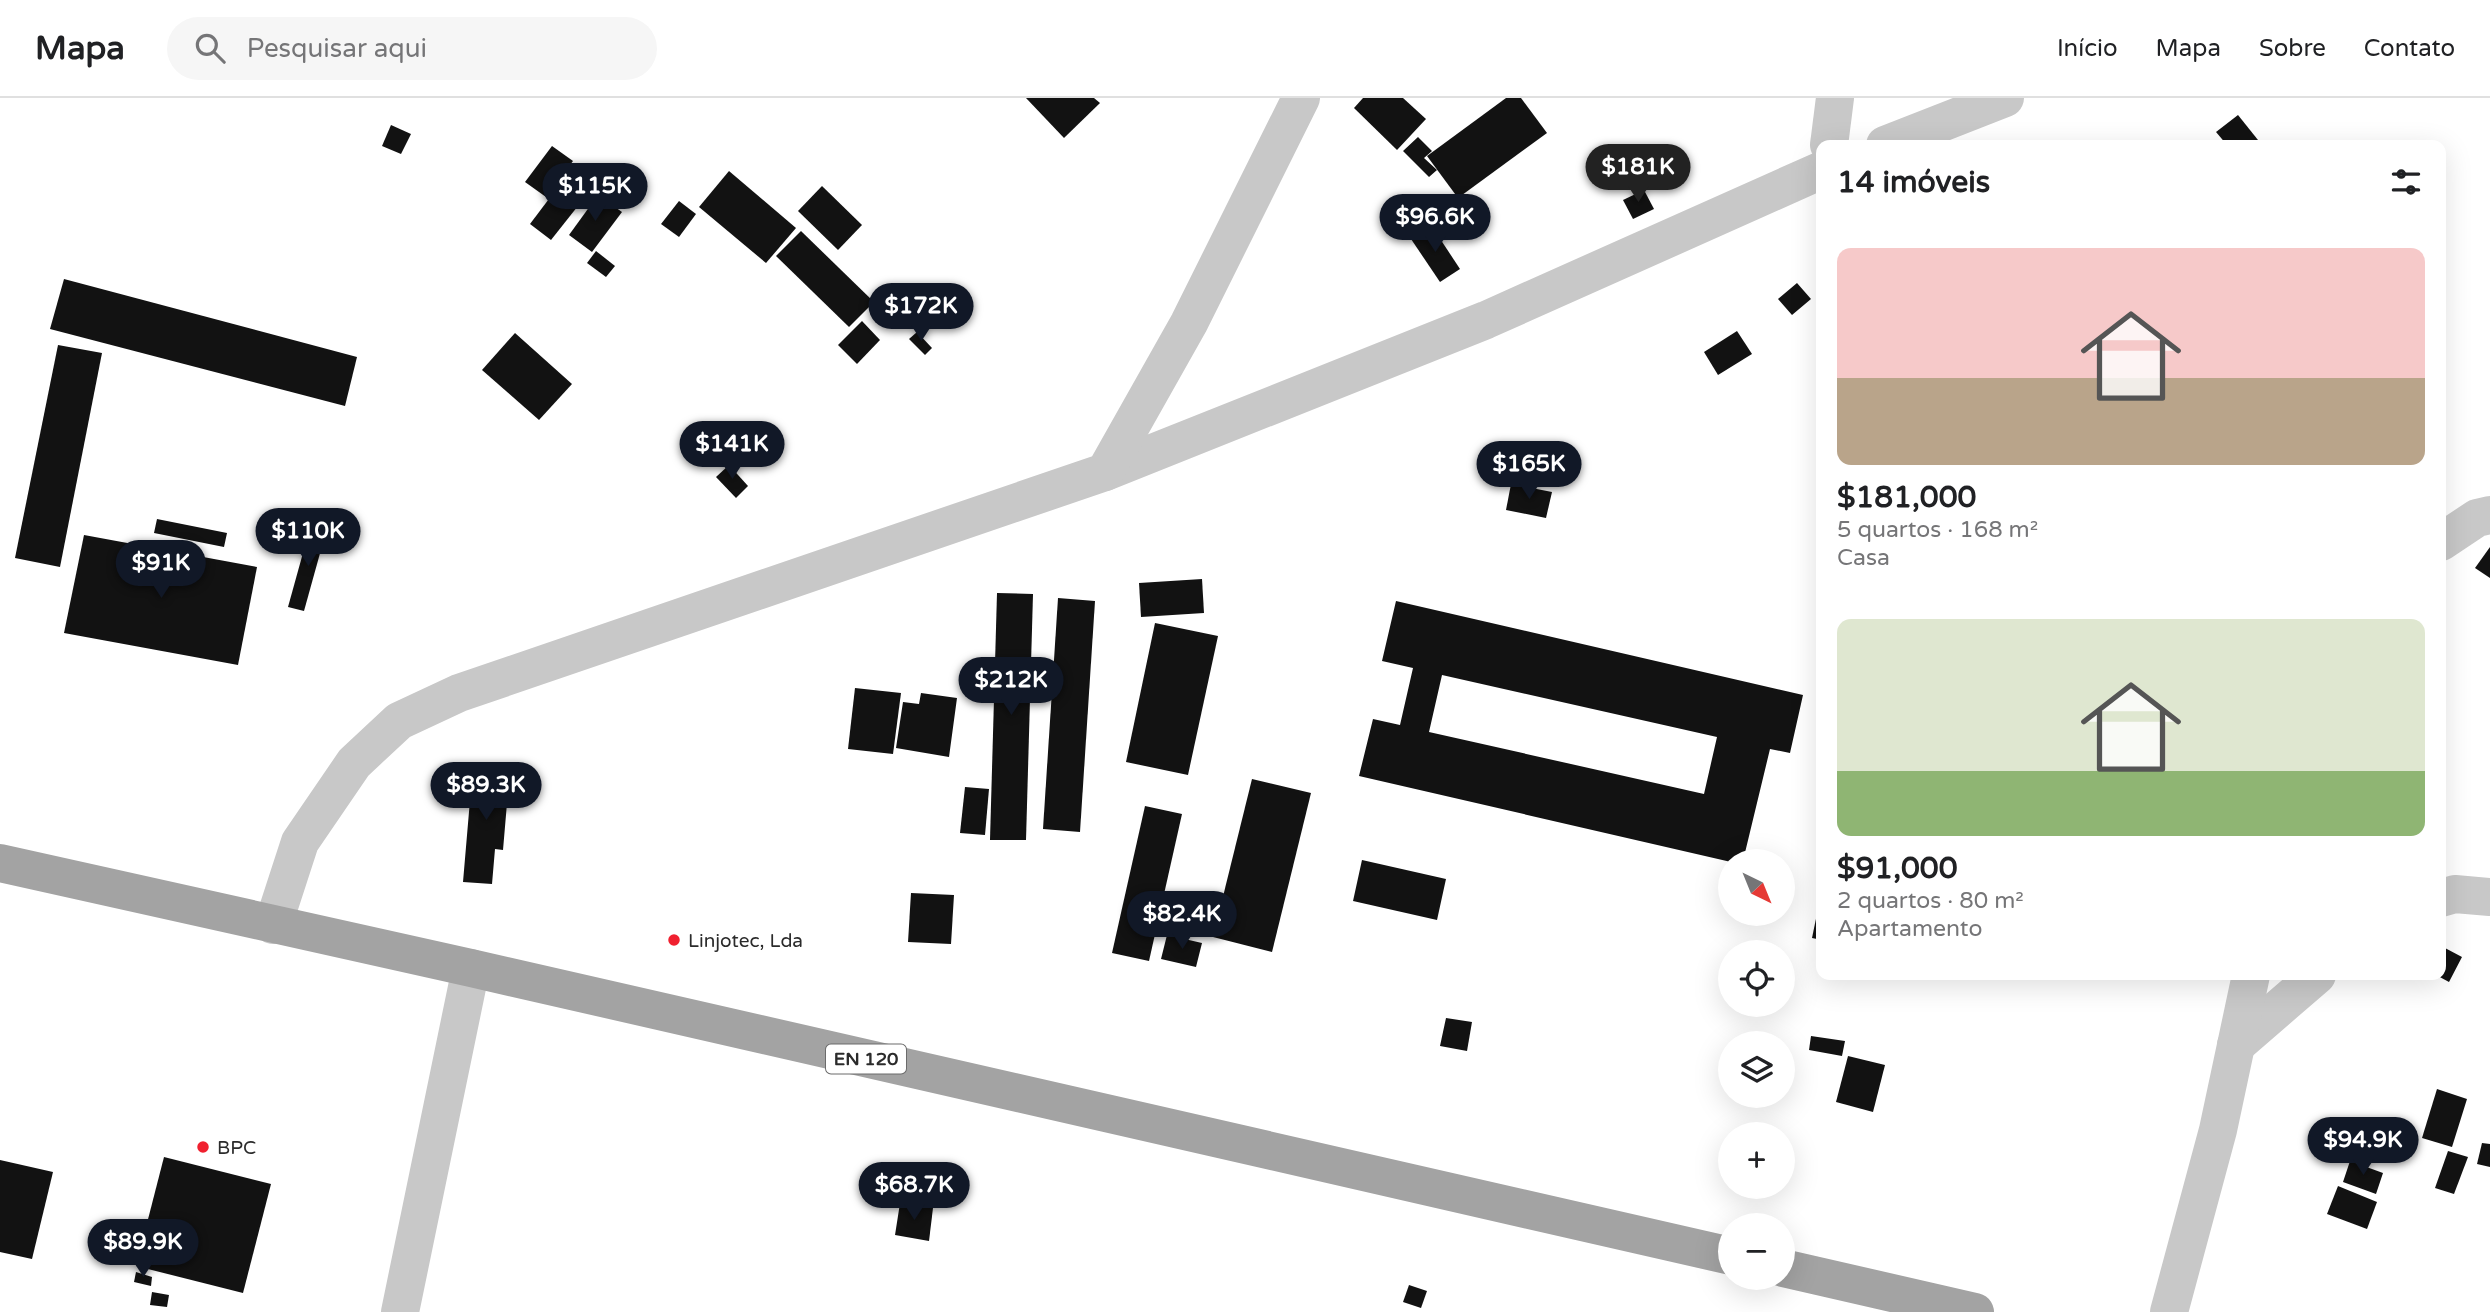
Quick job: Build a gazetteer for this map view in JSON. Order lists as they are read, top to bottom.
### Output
{
  "streets": {
    "main road": ["EN 120"]
  },
  "places": ["Linjotec, Lda", "BPC"],
  "north": "bottom right",
  "page": {
    "header": "Mapa",
    "search": "Pesquisar aqui",
    "nav": [
      "Início",
      "Mapa",
      "Sobre",
      "Contato"
    ],
    "heading": "14 imóveis",
    "price": [
      "$181K",
      "$115K",
      "$96.6K",
      "$172K",
      "$141K",
      "$165K",
      "$110K",
      "$91K",
      "$212K",
      "$89.3K",
      "$82.4K",
      "$94.9K",
      "$68.7K",
      "$89.9K"
    ],
    "list": [
      {
        "name": "$181,000",
        "note": "5 quartos · 168 m² · Casa"
      },
      {
        "name": "$91,000",
        "note": "2 quartos · 80 m² · Apartamento"
      }
    ],
    "map_buttons": ["+", "−"]
  }
}
